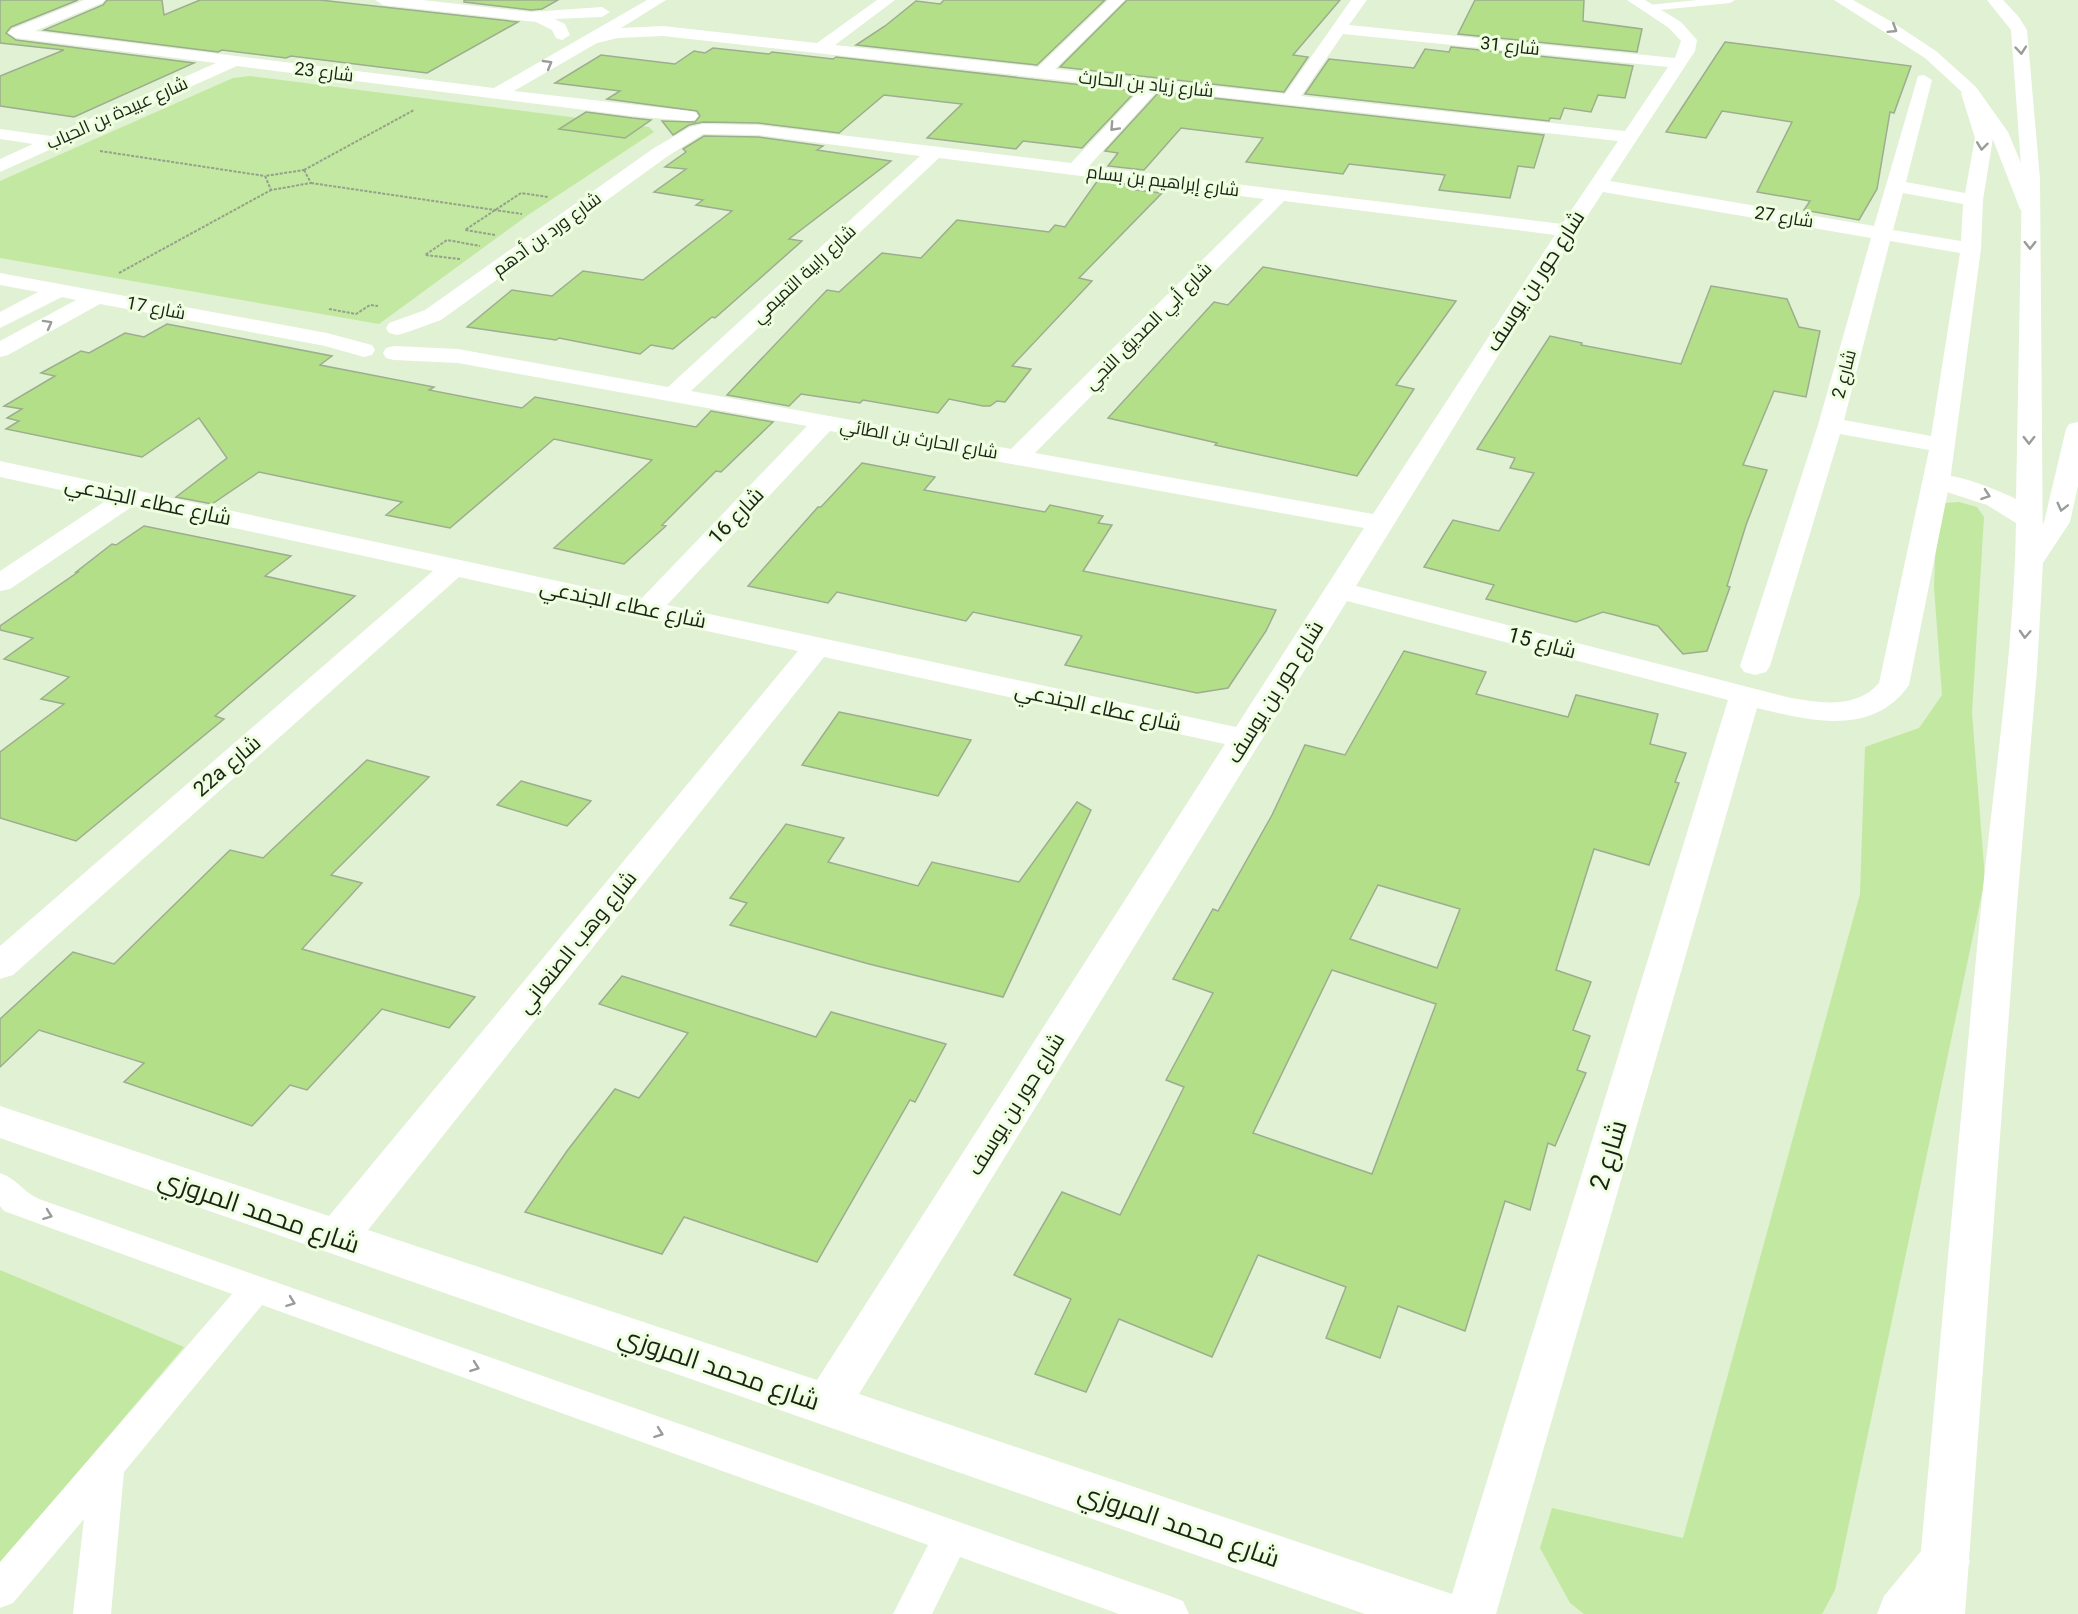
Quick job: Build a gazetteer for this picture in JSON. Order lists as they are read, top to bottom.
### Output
{
  "streets": {
    "main road": [
      "شارع 31",
      "شارع 23",
      "شارع زياد بن الحارث",
      "شارع عبيدة بن الحباب",
      "شارع إبراهيم بن بسام",
      "شارع 27",
      "شارع ورد بن أدهم",
      "شارع رابية التميمي",
      "شارع حور بن يوسف",
      "شارع 17",
      "شارع أبي الصديق النجي",
      "شارع 2",
      "شارع الحارث بن الطائي",
      "شارع عطاء الجندعي",
      "شارع 16",
      "شارع 15",
      "22a شارع",
      "شارع وهب الصنعاني",
      "شارع محمد المروزي"
    ]
  },
  "crossings": [
    ["شارع 31", "شارع حور بن يوسف"],
    ["شارع 23", "شارع عبيدة بن الحباب"],
    ["شارع 23", "شارع إبراهيم بن بسام"],
    ["شارع 23", "شارع ورد بن أدهم"],
    ["شارع زياد بن الحارث", "شارع حور بن يوسف"],
    ["شارع إبراهيم بن بسام", "شارع ورد بن أدهم"],
    ["شارع إبراهيم بن بسام", "شارع رابية التميمي"],
    ["شارع إبراهيم بن بسام", "شارع حور بن يوسف"],
    ["شارع إبراهيم بن بسام", "شارع أبي الصديق النجي"],
    ["شارع 27", "شارع حور بن يوسف"],
    ["شارع 27", "شارع 2"],
    ["شارع 27", "شارع 15"],
    ["شارع ورد بن أدهم", "شارع 17"],
    ["شارع ورد بن أدهم", "شارع الحارث بن الطائي"],
    ["شارع رابية التميمي", "شارع الحارث بن الطائي"],
    ["شارع حور بن يوسف", "شارع الحارث بن الطائي"],
    ["شارع حور بن يوسف", "شارع عطاء الجندعي"],
    ["شارع حور بن يوسف", "شارع 15"],
    ["شارع حور بن يوسف", "شارع محمد المروزي"],
    ["شارع 17", "شارع الحارث بن الطائي"],
    ["شارع أبي الصديق النجي", "شارع الحارث بن الطائي"],
    ["شارع 2", "شارع 15"],
    ["شارع الحارث بن الطائي", "شارع 16"],
    ["شارع عطاء الجندعي", "شارع 16"],
    ["شارع عطاء الجندعي", "22a شارع"],
    ["شارع عطاء الجندعي", "شارع وهب الصنعاني"],
    ["شارع وهب الصنعاني", "شارع محمد المروزي"]
  ]
}
